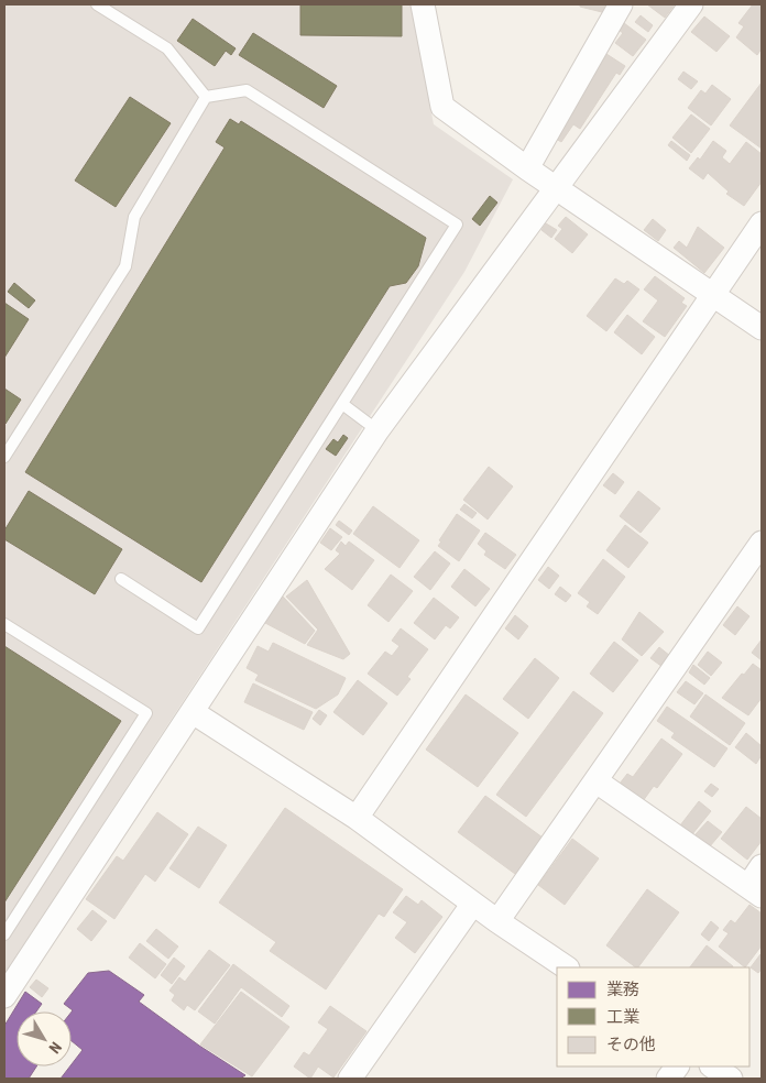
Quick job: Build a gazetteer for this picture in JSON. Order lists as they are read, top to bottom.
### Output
{
  "legend": ["業務", "工業", "その他"],
  "north": "bottom right"
}
